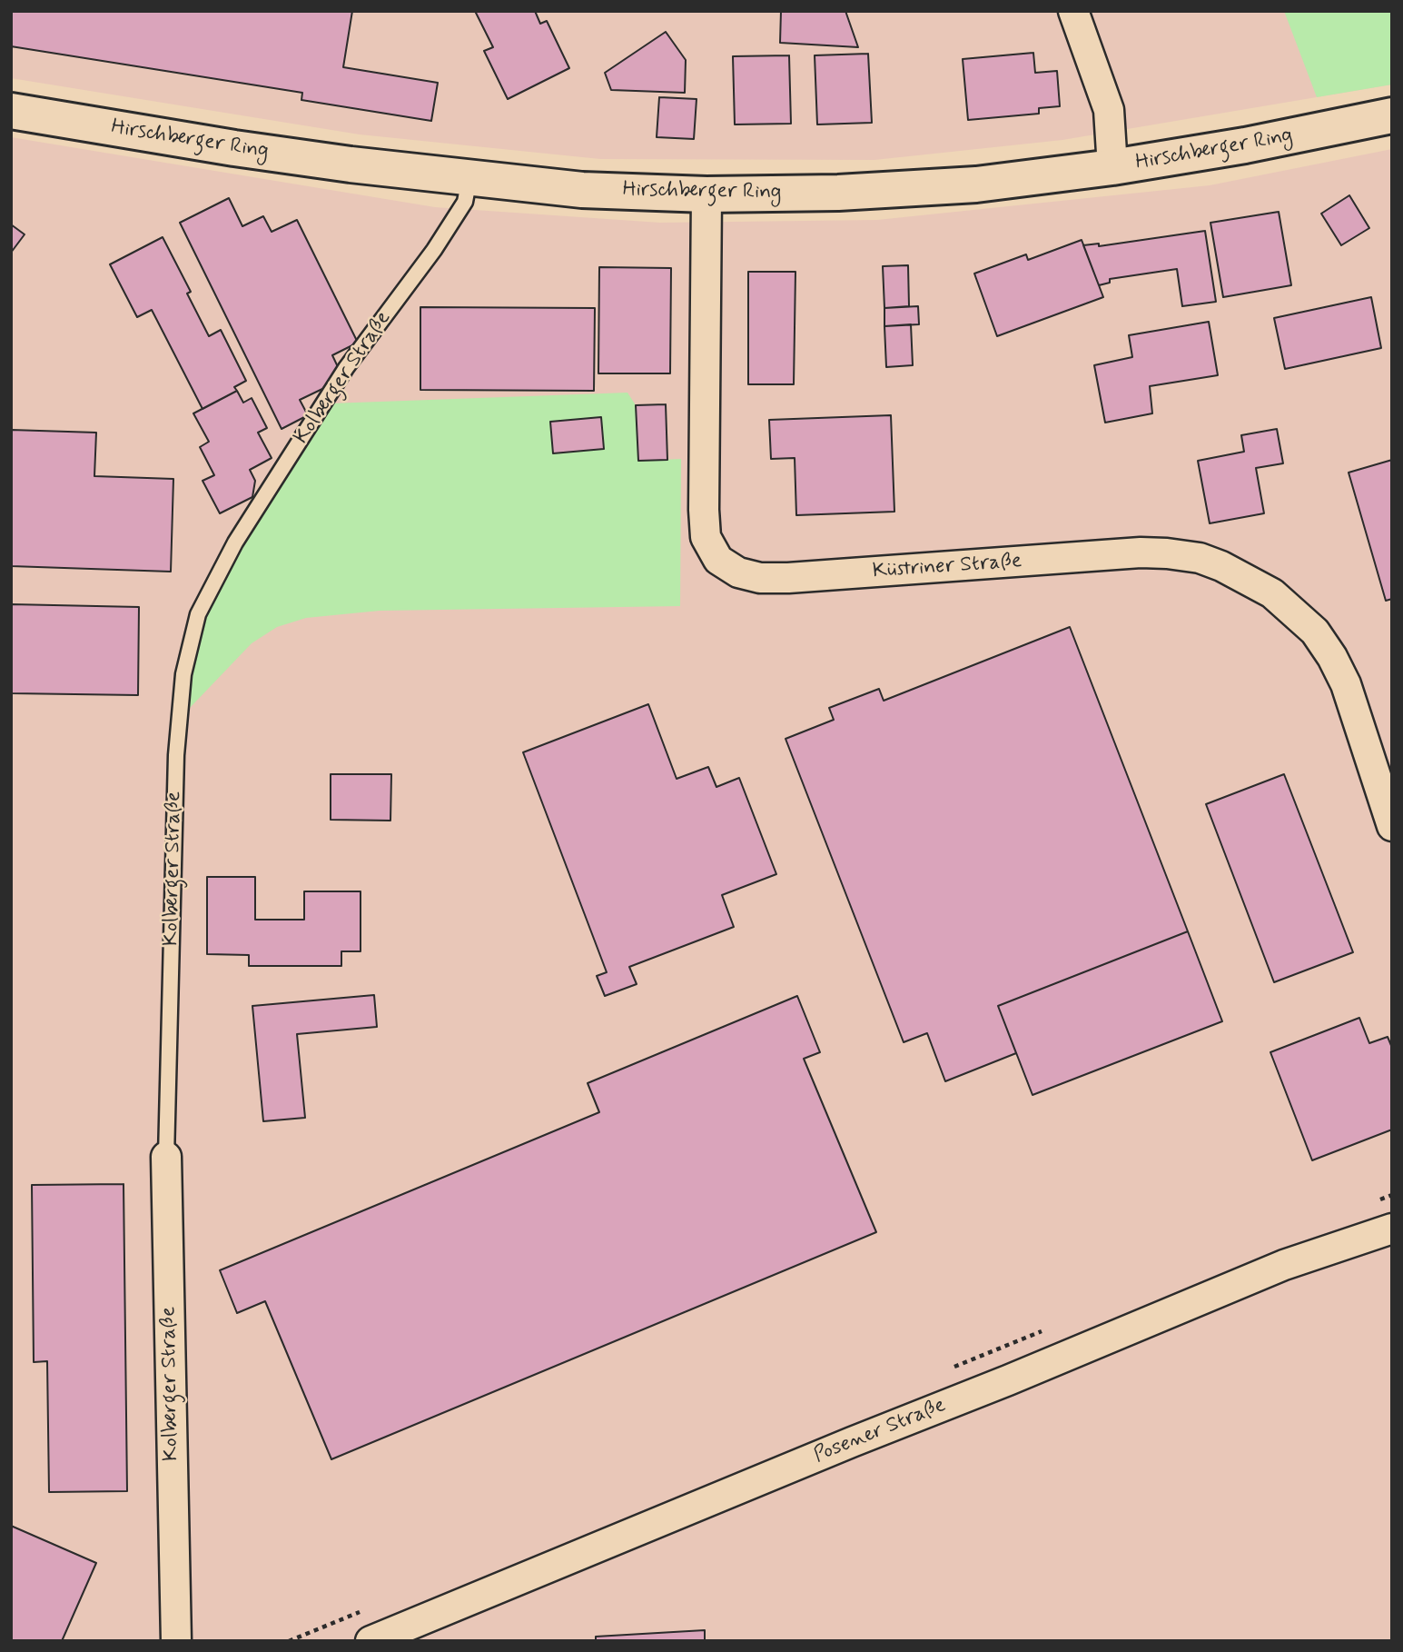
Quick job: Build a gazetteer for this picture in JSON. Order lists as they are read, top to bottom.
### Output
{
  "streets": {
    "street": [
      "Hirschberger Ring",
      "Kolberger Straße",
      "Küstriner Straße",
      "Posener Straße"
    ]
  },
  "crossings": [
    ["Hirschberger Ring", "Kolberger Straße"],
    ["Hirschberger Ring", "Küstriner Straße"]
  ]
}
